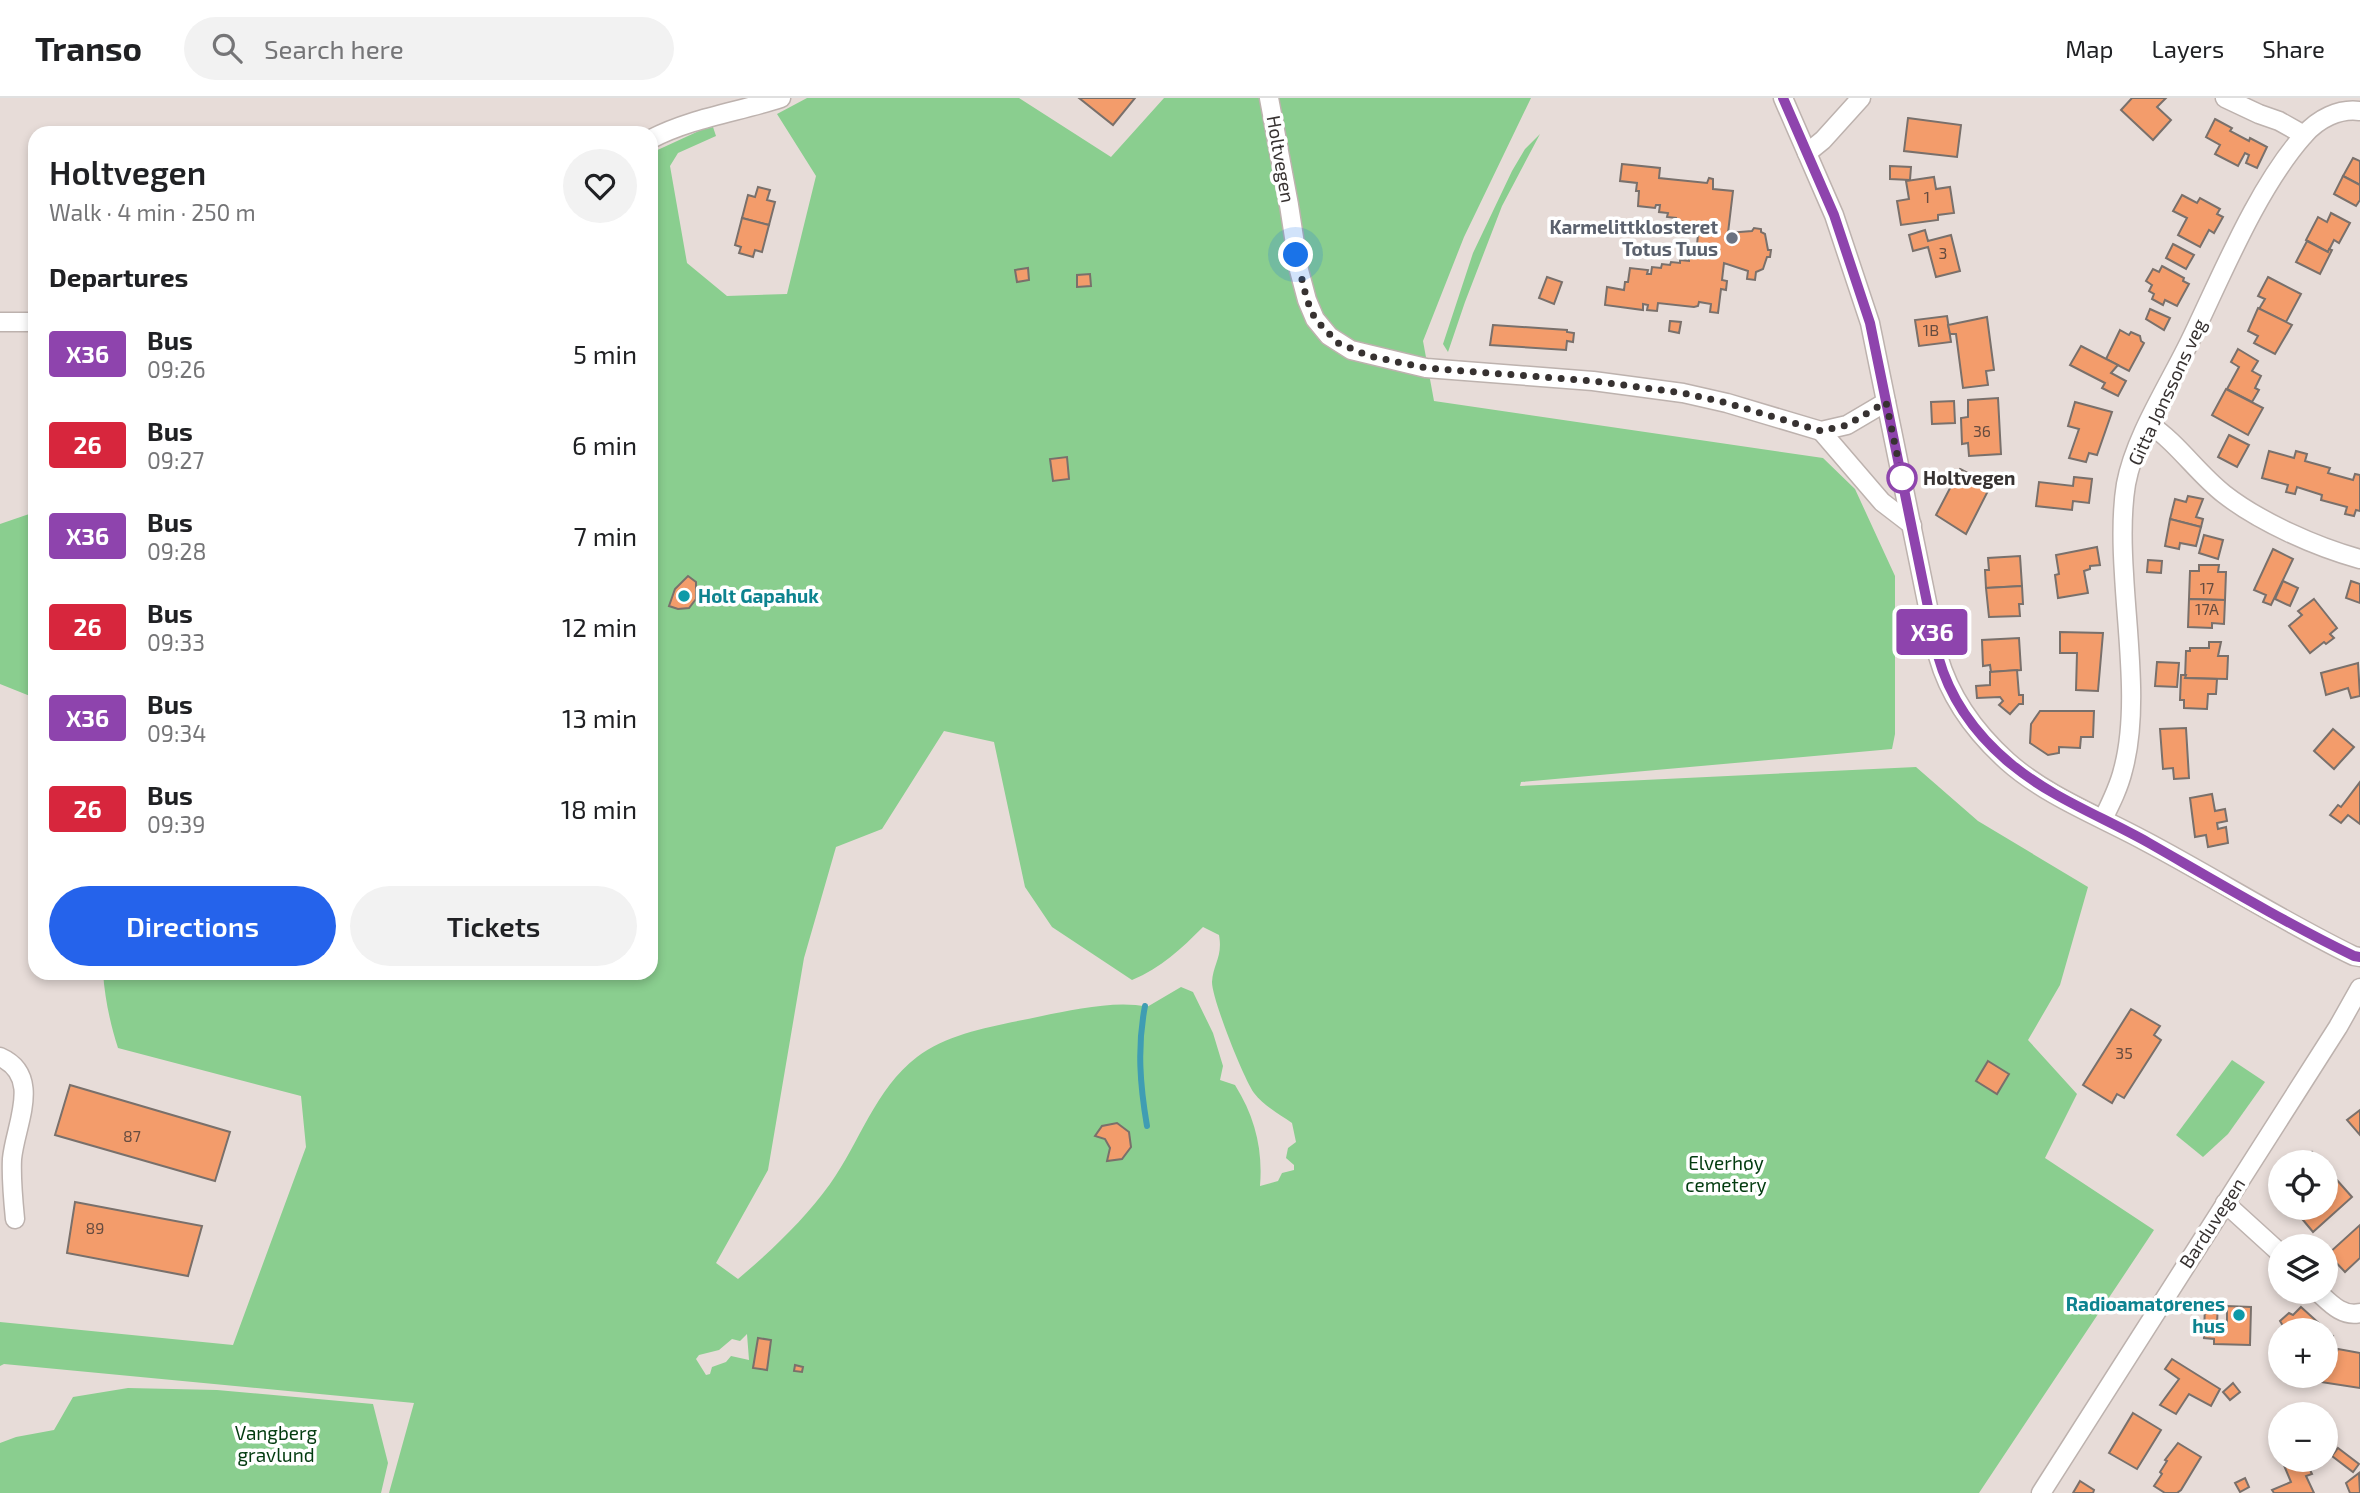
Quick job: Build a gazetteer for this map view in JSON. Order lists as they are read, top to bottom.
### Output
{
  "streets": {
    "street": ["Holtvegen", "Gitta Jønssons veg", "Barduvegen"]
  },
  "parks": ["Elverhøy cemetery", "Vangberg gravlund"],
  "places": [
    "Karmelittklosteret Totus Tuus",
    "Holtvegen",
    "Holt Gapahuk",
    "Radioamatørenes hus"
  ],
  "lines": ["bus line X36"],
  "house_numbers": [
    "1",
    "3",
    "1B",
    "36",
    "17",
    "17A",
    "35",
    "87",
    "89"
  ],
  "page": {
    "header": "Transo",
    "search": "Search here",
    "nav": ["Map", "Layers", "Share"],
    "on_map": "X36",
    "heading": [
      ["Holtvegen", "Walk · 4 min · 250 m"],
      "Departures"
    ],
    "list": [
      {
        "mark": "X36",
        "name": "Bus",
        "note": "09:26",
        "value": "5 min"
      },
      {
        "mark": "26",
        "name": "Bus",
        "note": "09:27",
        "value": "6 min"
      },
      {
        "mark": "X36",
        "name": "Bus",
        "note": "09:28",
        "value": "7 min"
      },
      {
        "mark": "26",
        "name": "Bus",
        "note": "09:33",
        "value": "12 min"
      },
      {
        "mark": "X36",
        "name": "Bus",
        "note": "09:34",
        "value": "13 min"
      },
      {
        "mark": "26",
        "name": "Bus",
        "note": "09:39",
        "value": "18 min"
      }
    ],
    "buttons": ["Directions", "Tickets"],
    "map_buttons": ["+", "−"]
  }
}
